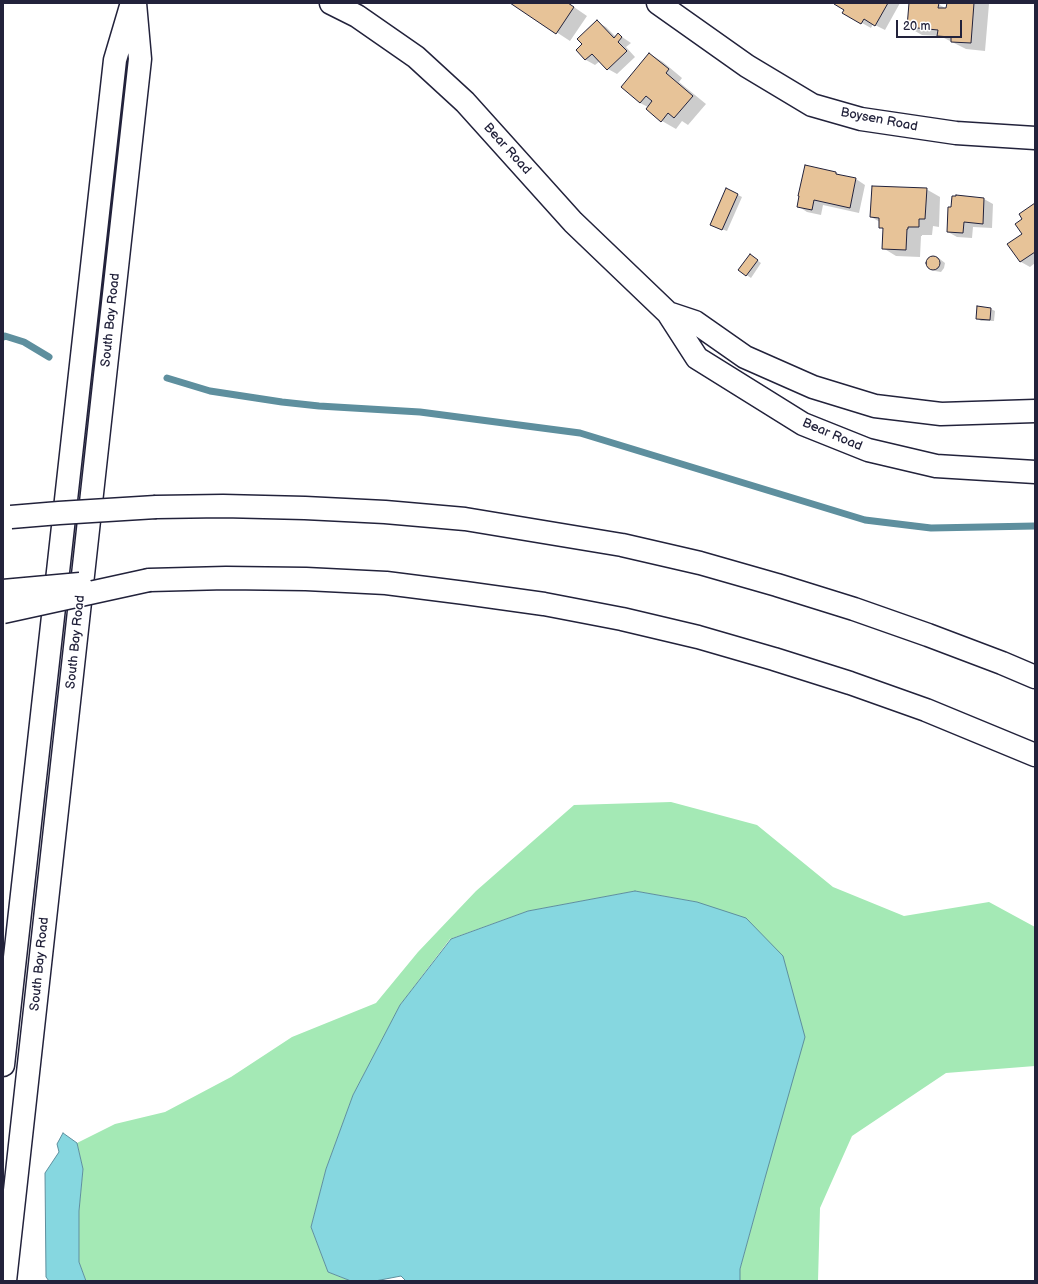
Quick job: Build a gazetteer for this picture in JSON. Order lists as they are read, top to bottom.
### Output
{
  "streets": {
    "main road": ["Boysen Road", "Bear Road", "South Bay Road"]
  },
  "scale_bar": "20 m"
}
